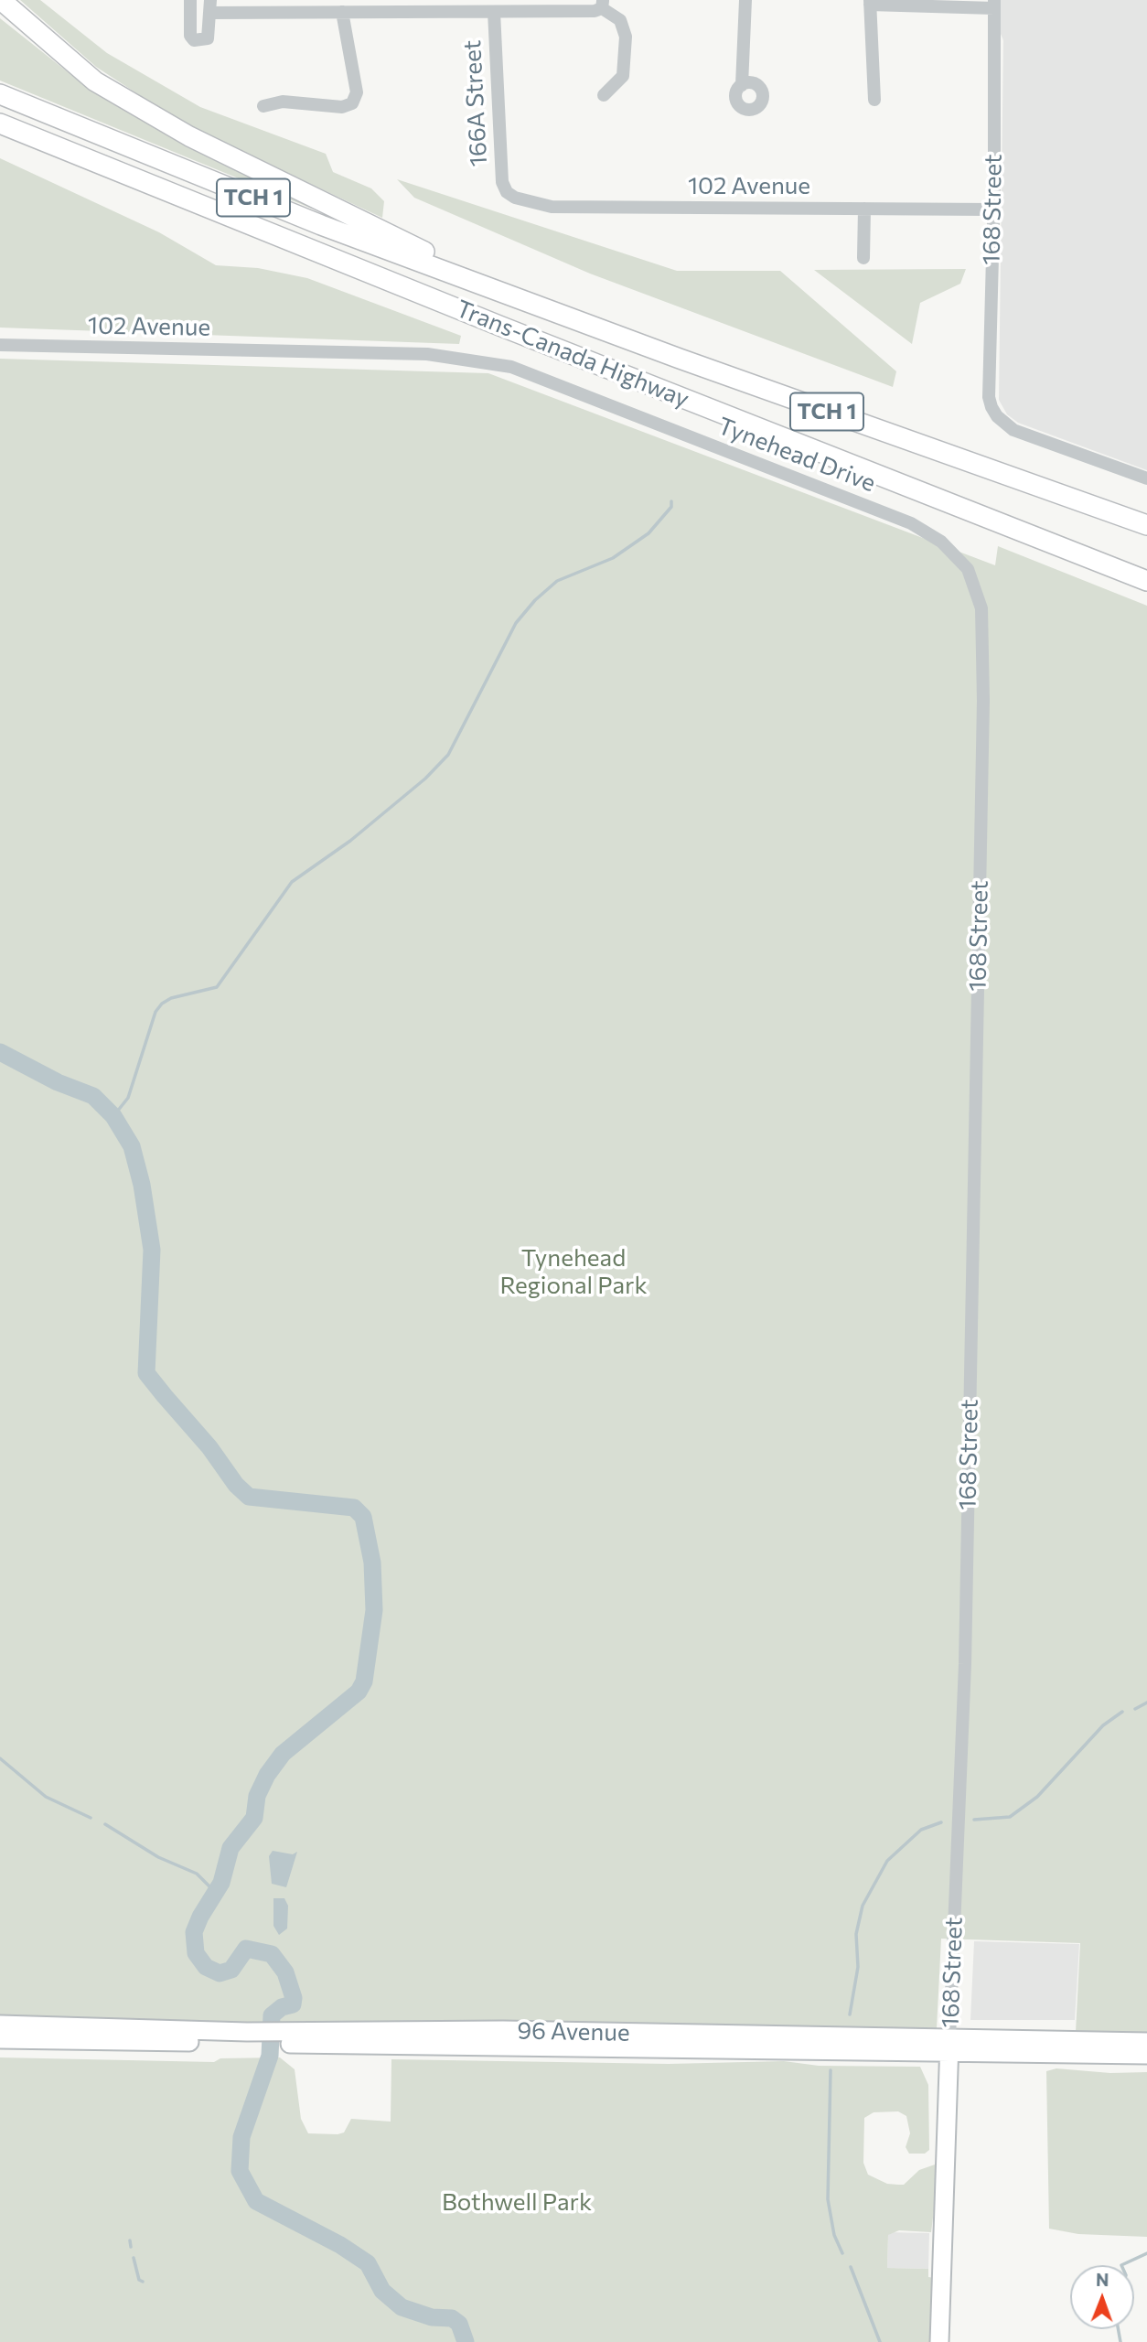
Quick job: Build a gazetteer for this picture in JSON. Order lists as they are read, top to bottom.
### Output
{
  "streets": {
    "highway": ["TCH 1", "Trans-Canada Highway"],
    "main road": ["168 Street", "96 Avenue"],
    "street": ["166A Street", "102 Avenue", "Tynehead Drive"]
  },
  "crossings": [
    ["166A Street", "102 Avenue"],
    ["102 Avenue", "168 Street"],
    ["102 Avenue", "Tynehead Drive"],
    ["168 Street", "Tynehead Drive"],
    ["168 Street", "96 Avenue"]
  ],
  "parks": ["Tynehead Regional Park", "Bothwell Park"],
  "north": "top"
}
